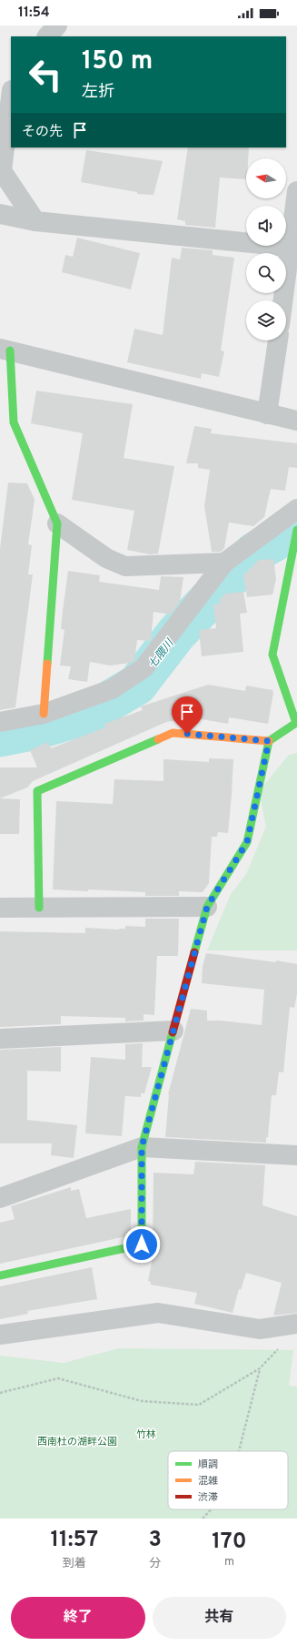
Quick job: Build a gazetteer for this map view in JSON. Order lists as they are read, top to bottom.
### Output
{
  "water": ["七隈川"],
  "parks": ["竹林", "西南杜の湖畔公園"],
  "legend": ["順調", "混雑", "渋滞"],
  "north": "left",
  "page": {
    "status": "11:54",
    "turn": ["150 m", "左折"],
    "then": "その先",
    "eta": [
      "11:57",
      "到着",
      "3",
      "分",
      "170",
      "m"
    ],
    "buttons": ["終了", "共有"]
  }
}
